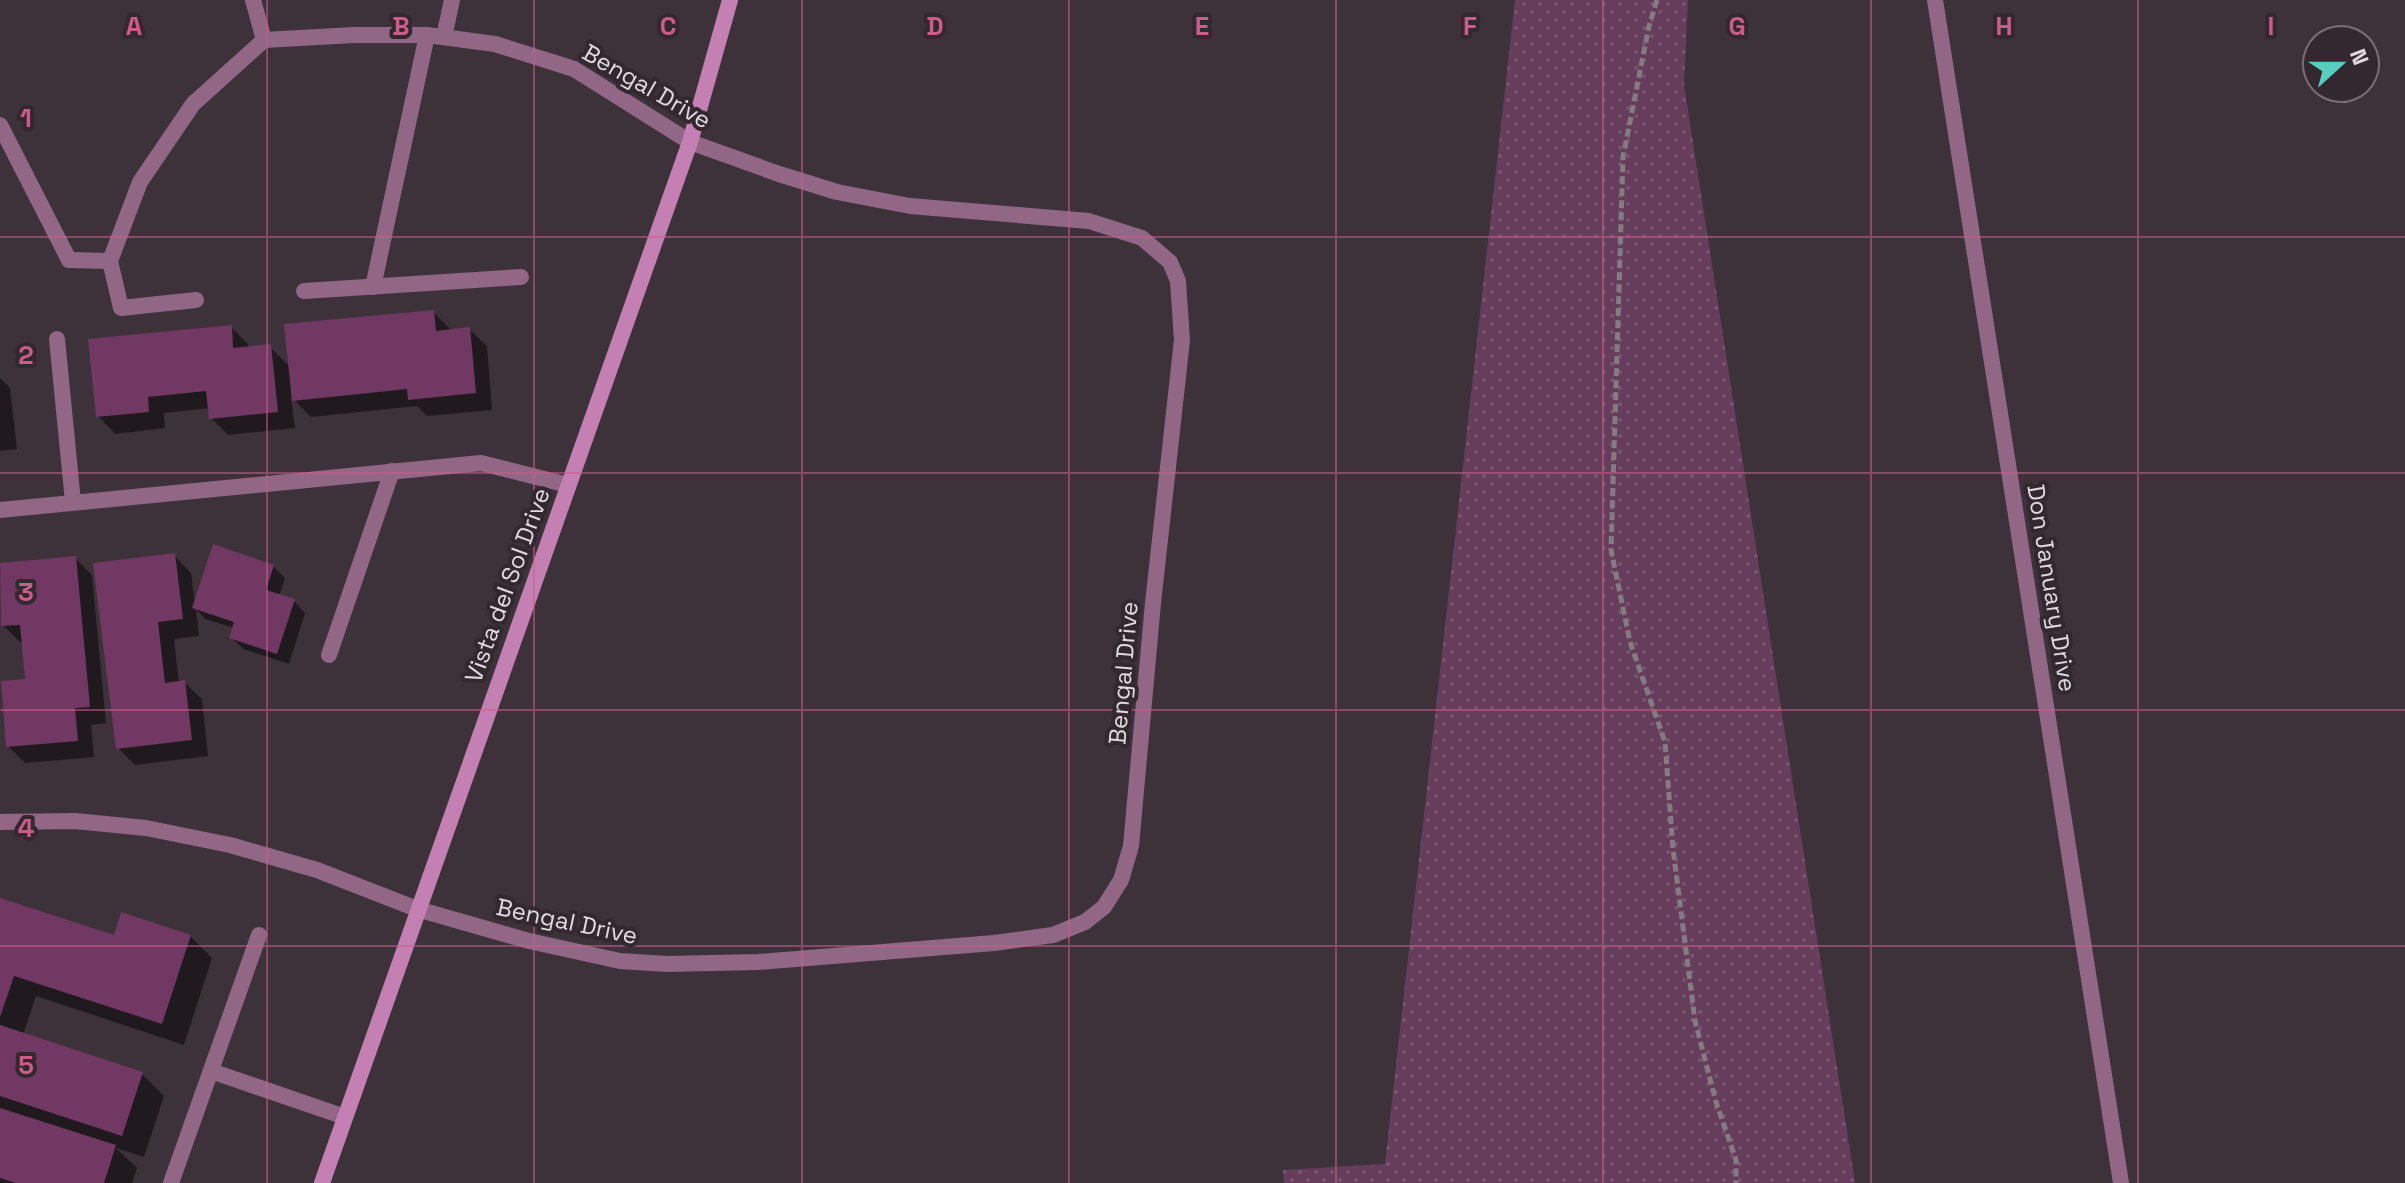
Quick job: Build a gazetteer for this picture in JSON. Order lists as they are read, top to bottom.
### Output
{
  "streets": {
    "main road": ["Vista del Sol Drive"],
    "street": ["Bengal Drive", "Don January Drive"]
  },
  "crossings": [
    ["Bengal Drive", "Vista del Sol Drive"]
  ],
  "north": "right",
  "grid": {
    "columns": [
      "A",
      "B",
      "C",
      "D",
      "E",
      "F",
      "G",
      "H",
      "I"
    ],
    "rows": [
      "1",
      "2",
      "3",
      "4",
      "5"
    ]
  }
}
